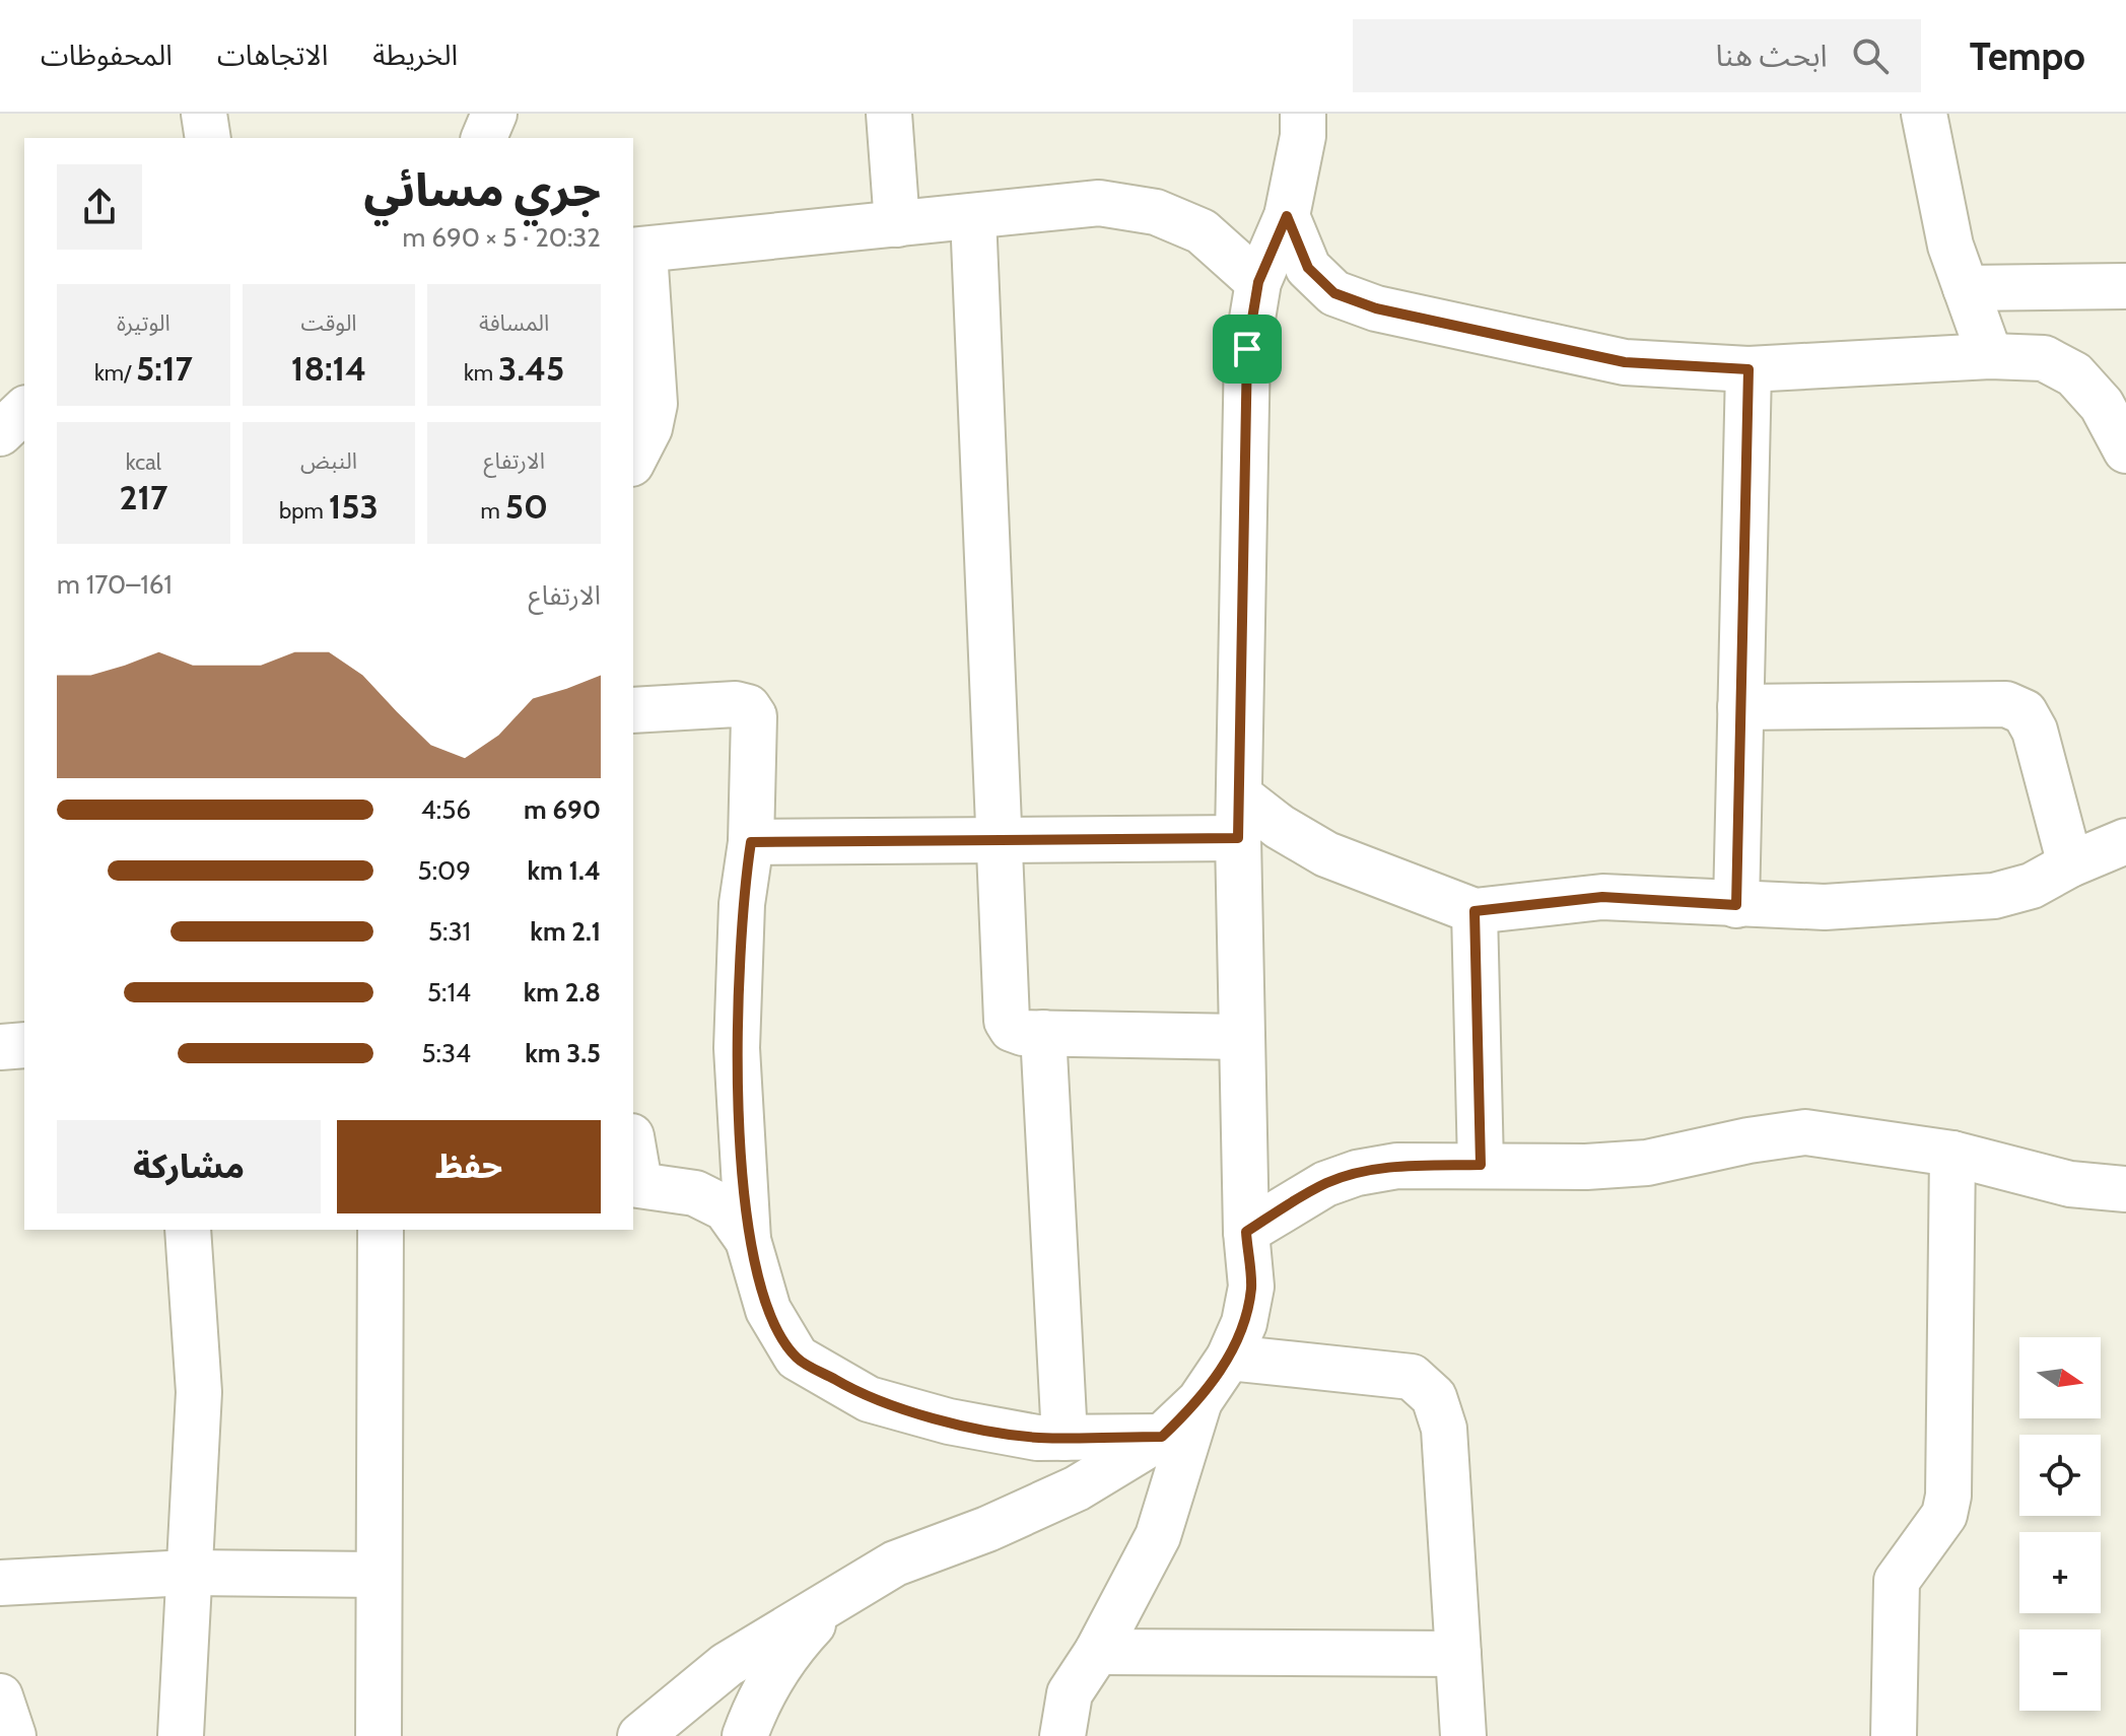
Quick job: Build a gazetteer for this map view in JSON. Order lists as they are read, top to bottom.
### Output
{
  "north": "right",
  "page": {
    "header": "Tempo",
    "search": "ابحث هنا",
    "nav": ["الخريطة", "الاتجاهات", "المحفوظات"],
    "heading": ["جري مسائي", "20:32 · 5 × 690 m"],
    "stats": [
      ["المسافة", "3.45 km"],
      ["الوقت", "18:14"],
      ["الوتيرة", "5:17 /km"],
      ["الارتفاع", "50 m"],
      ["النبض", "153 bpm"],
      ["kcal", "217"]
    ],
    "chart": ["الارتفاع", "161–170 m"],
    "list": [
      {
        "name": "690 m",
        "note": "4:56"
      },
      {
        "name": "1.4 km",
        "note": "5:09"
      },
      {
        "name": "2.1 km",
        "note": "5:31"
      },
      {
        "name": "2.8 km",
        "note": "5:14"
      },
      {
        "name": "3.5 km",
        "note": "5:34"
      }
    ],
    "buttons": ["حفظ", "مشاركة"],
    "map_buttons": ["+", "−"]
  }
}
